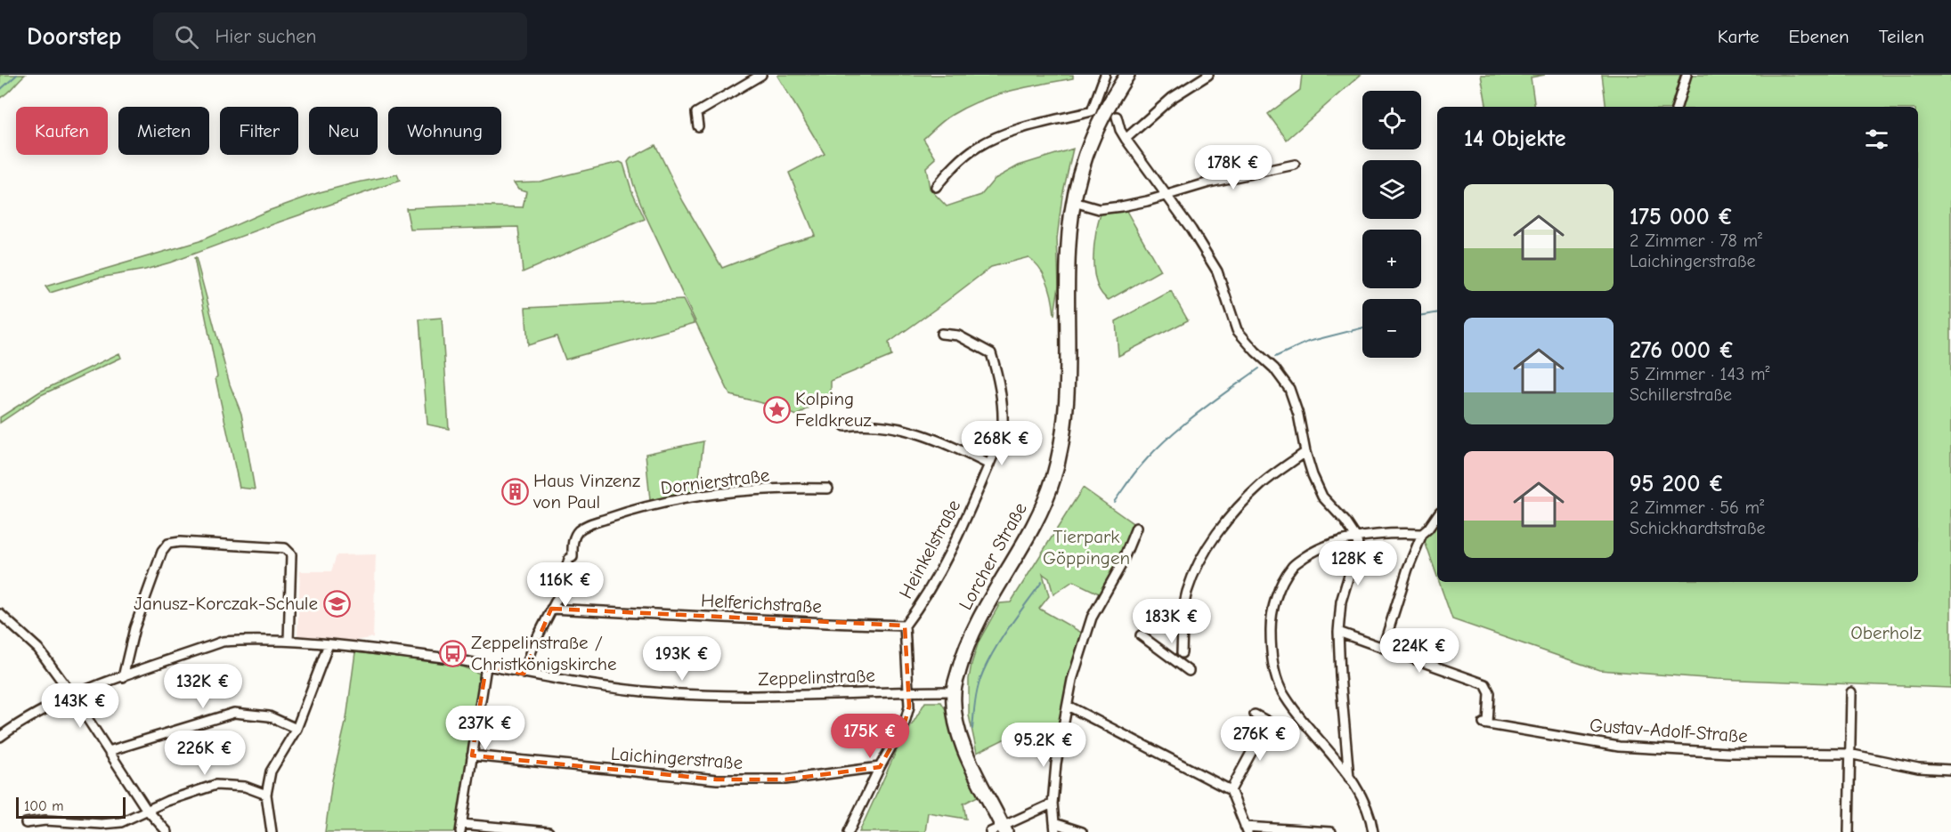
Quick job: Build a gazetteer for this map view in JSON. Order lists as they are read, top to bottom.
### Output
{
  "streets": {
    "main road": ["Lorcher Straße"],
    "street": [
      "Dornierstraße",
      "Heinkelstraße",
      "Helferichstraße",
      "Zeppelinstraße",
      "Gustav-Adolf-Straße",
      "Laichingerstraße"
    ]
  },
  "crossings": [
    ["Dornierstraße", "Helferichstraße"],
    ["Heinkelstraße", "Helferichstraße"],
    ["Lorcher Straße", "Zeppelinstraße"]
  ],
  "parks": ["Tierpark Göppingen", "Oberholz"],
  "places": {
    "place": ["Kolping Feldkreuz"],
    "building": ["Haus Vinzenz von Paul"],
    "school or university": ["Janusz-Korczak-Schule"],
    "bus stop": ["Zeppelinstraße / Christkönigskirche"]
  },
  "scale_bar": "100 m",
  "page": {
    "header": "Doorstep",
    "search": "Hier suchen",
    "nav": ["Karte", "Ebenen", "Teilen"],
    "map_buttons": ["+", "−"],
    "chip": [
      "Kaufen",
      "Mieten",
      "Filter",
      "Neu",
      "Wohnung"
    ],
    "heading": "14 Objekte",
    "price": [
      "178K €",
      "268K €",
      "128K €",
      "116K €",
      "183K €",
      "224K €",
      "193K €",
      "132K €",
      "143K €",
      "237K €",
      "175K €",
      "276K €",
      "95.2K €",
      "226K €"
    ],
    "list": [
      {
        "name": "175 000 €",
        "note": "2 Zimmer · 78 m² · Laichingerstraße"
      },
      {
        "name": "276 000 €",
        "note": "5 Zimmer · 143 m² · Schillerstraße"
      },
      {
        "name": "95 200 €",
        "note": "2 Zimmer · 56 m² · Schickhardtstraße"
      }
    ],
    "scale": "100 m"
  }
}
